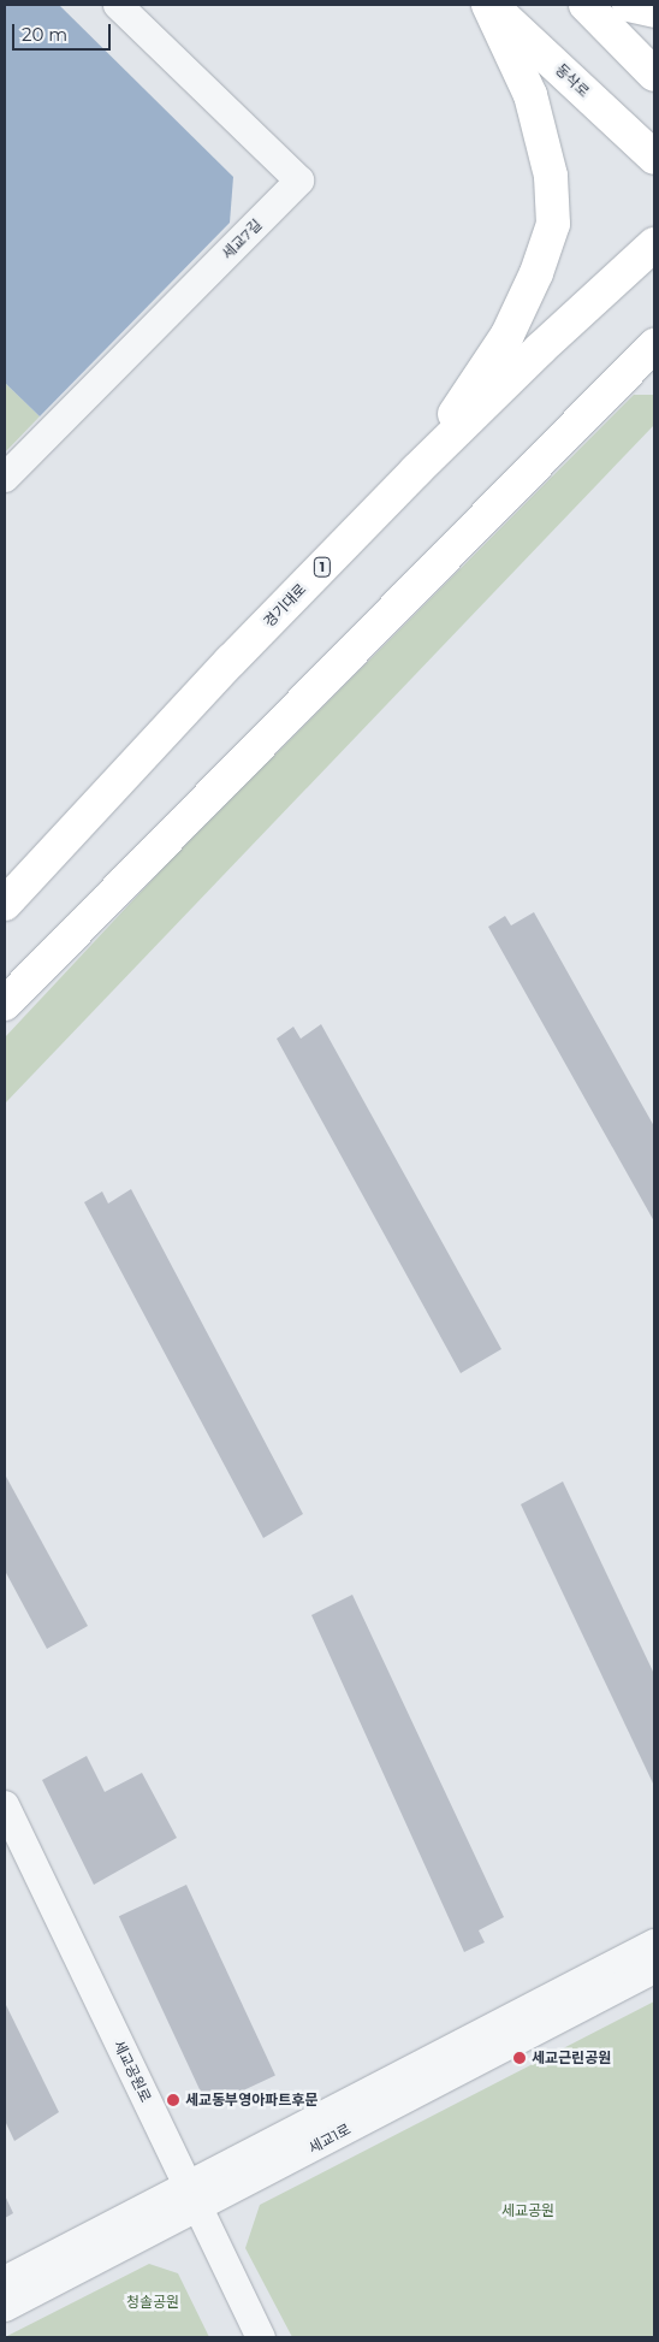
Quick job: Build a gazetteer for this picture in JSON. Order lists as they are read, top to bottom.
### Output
{
  "streets": {
    "main road": ["동삭로", "1", "경기대로"],
    "street": ["세교7길", "세교공원로", "세교1로"]
  },
  "crossings": [
    ["세교공원로", "세교1로"]
  ],
  "parks": ["세교공원", "청솔공원"],
  "places": ["세교근린공원", "세교동부영아파트후문"],
  "scale_bar": "20 m"
}
